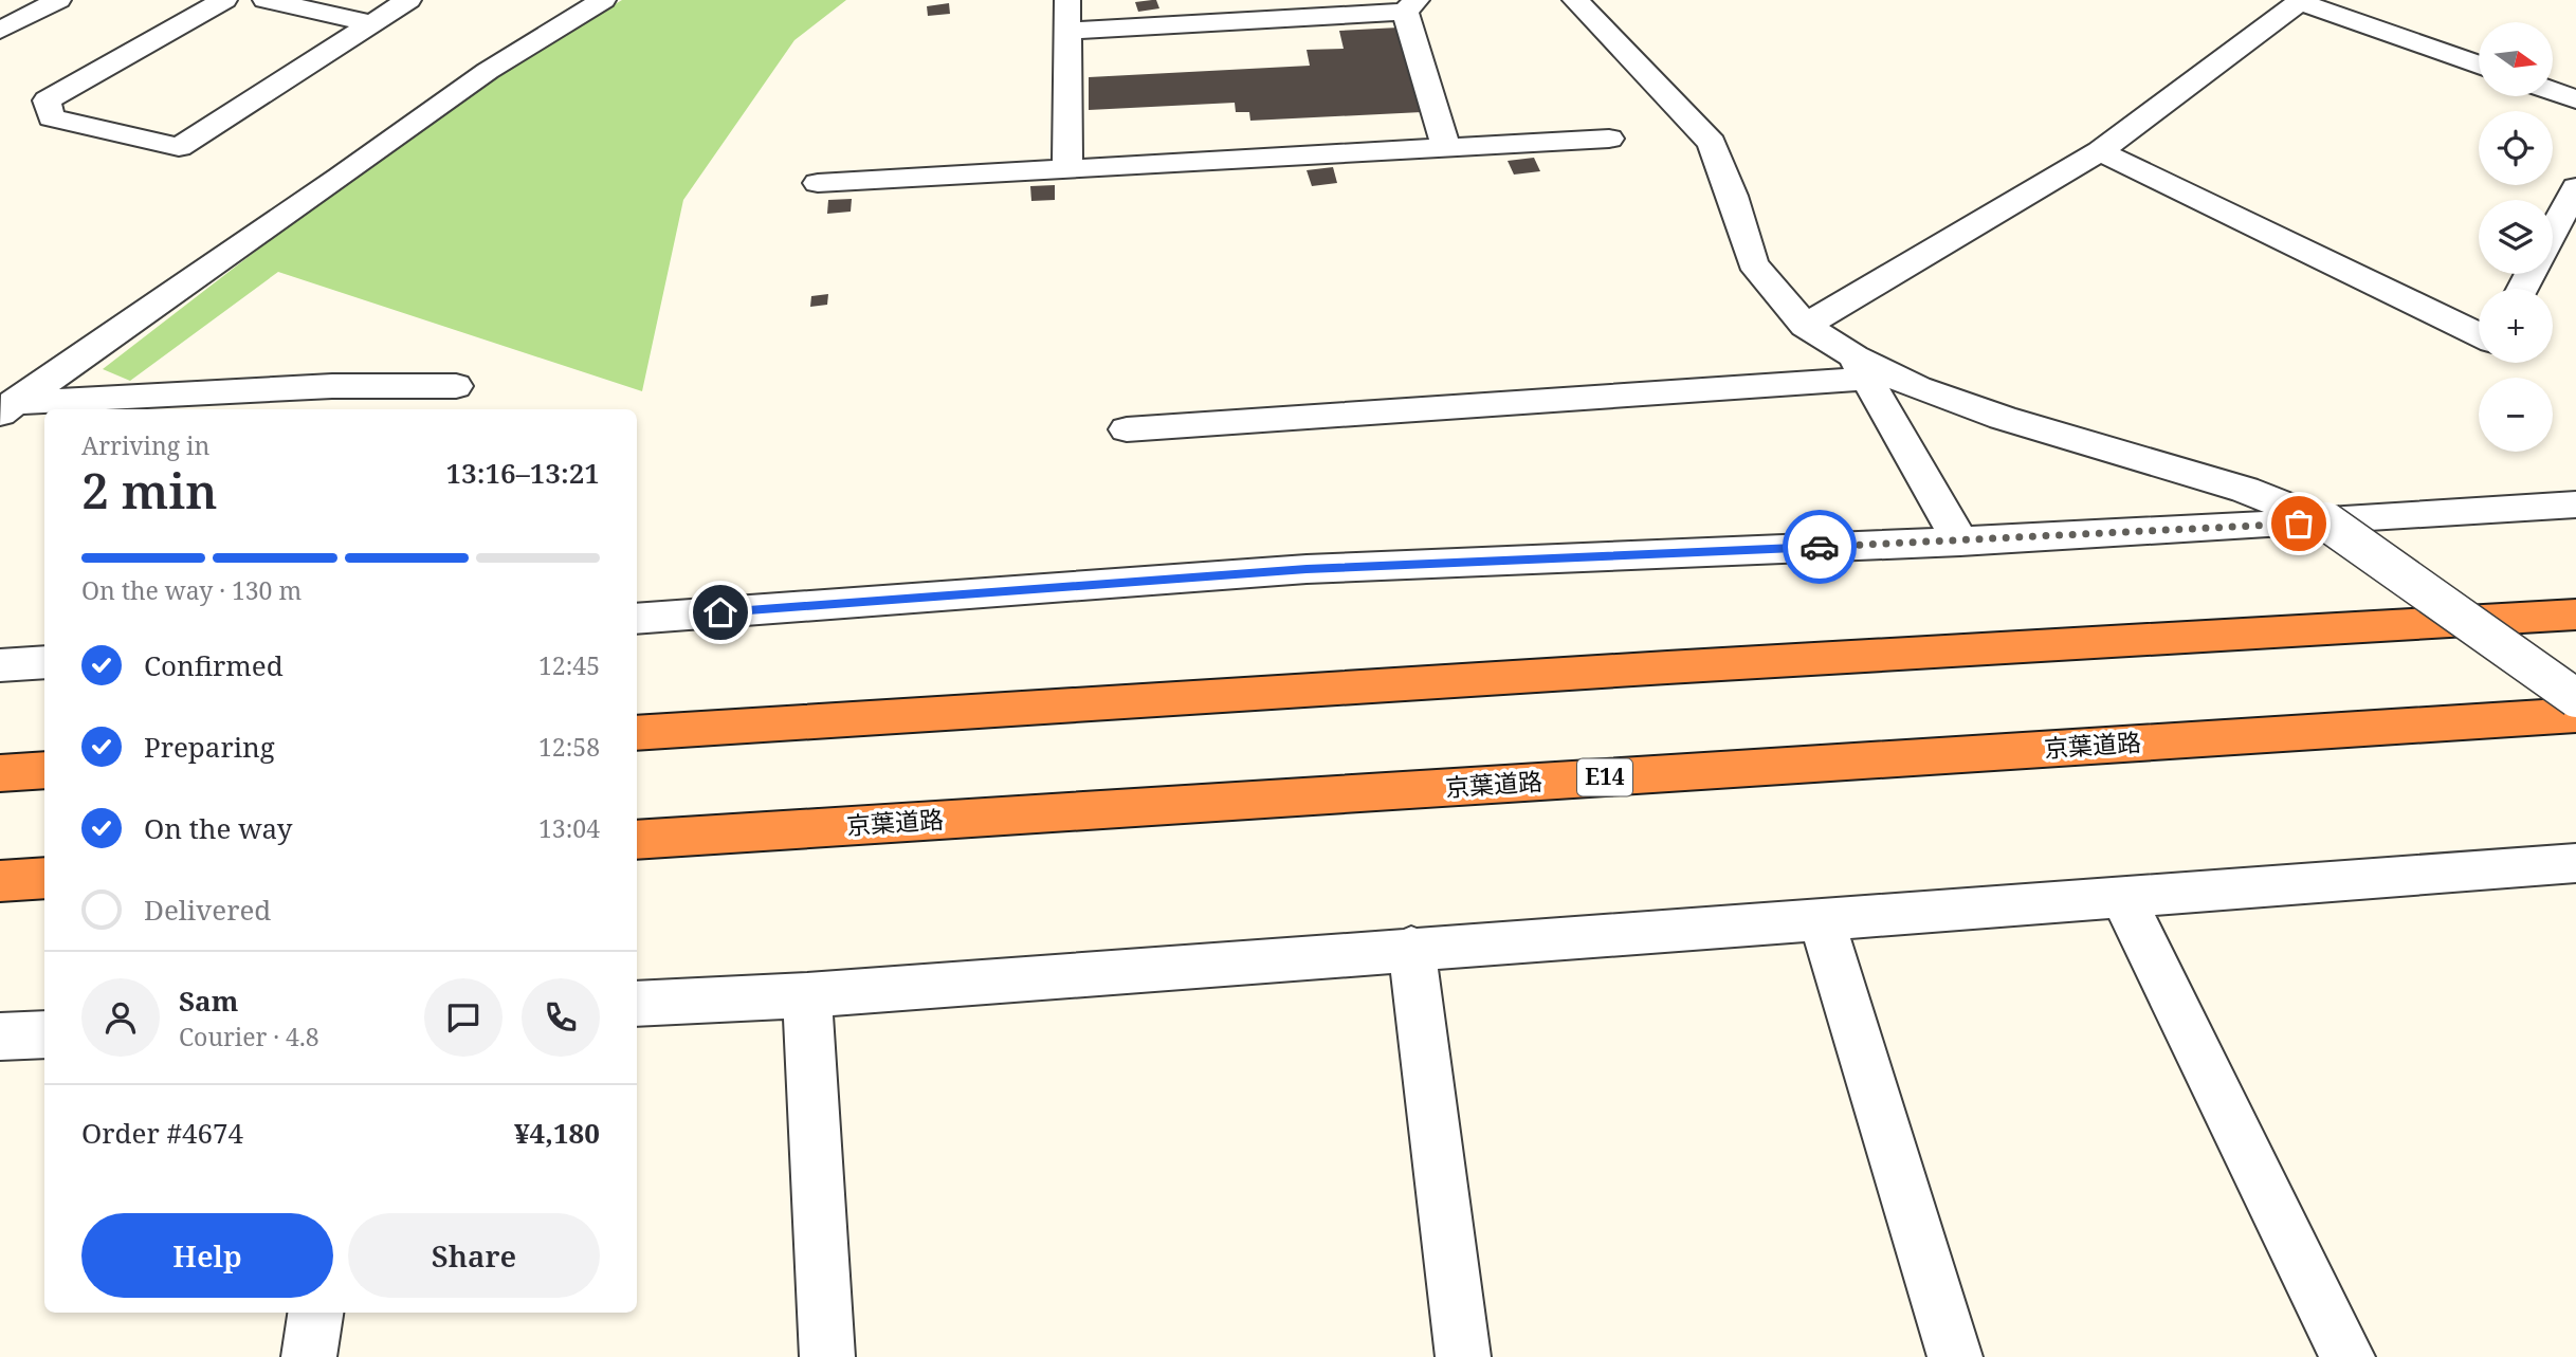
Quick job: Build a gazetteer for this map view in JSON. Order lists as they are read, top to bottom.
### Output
{
  "streets": {
    "highway": ["京葉道路", "E14"]
  },
  "north": "right",
  "page": {
    "map_buttons": ["+", "−"],
    "heading": ["2 min", "Arriving in", "13:16–13:21"],
    "panel": [
      "Sam",
      "Courier · 4.8",
      "Order #4674",
      "¥4,180"
    ],
    "bar": "On the way · 130 m",
    "list": [
      ["Confirmed", "12:45"],
      ["Preparing", "12:58"],
      ["On the way", "13:04"],
      "Delivered"
    ],
    "buttons": ["Help", "Share"]
  }
}
